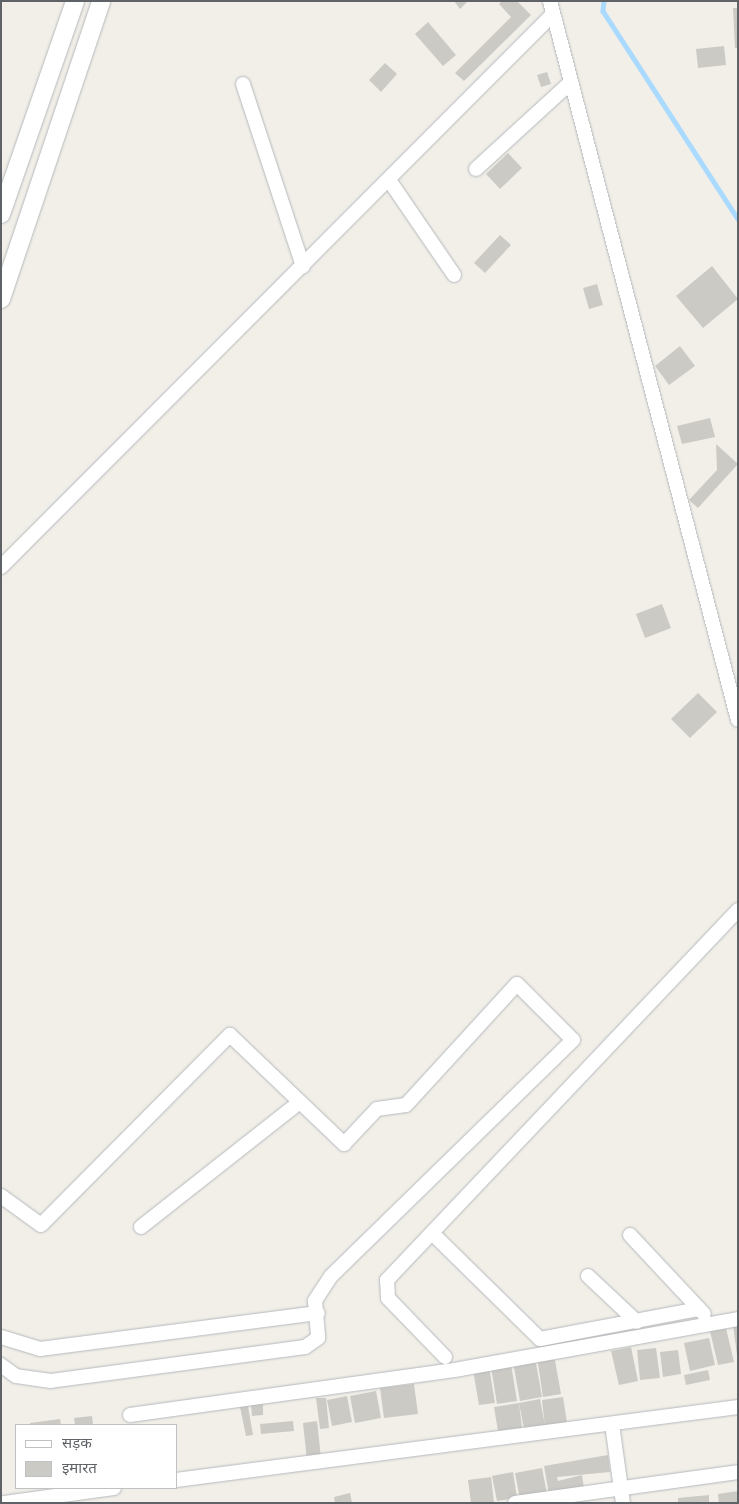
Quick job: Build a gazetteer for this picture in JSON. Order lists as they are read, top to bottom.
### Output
{
  "legend": ["सड़क", "इमारत"]
}
